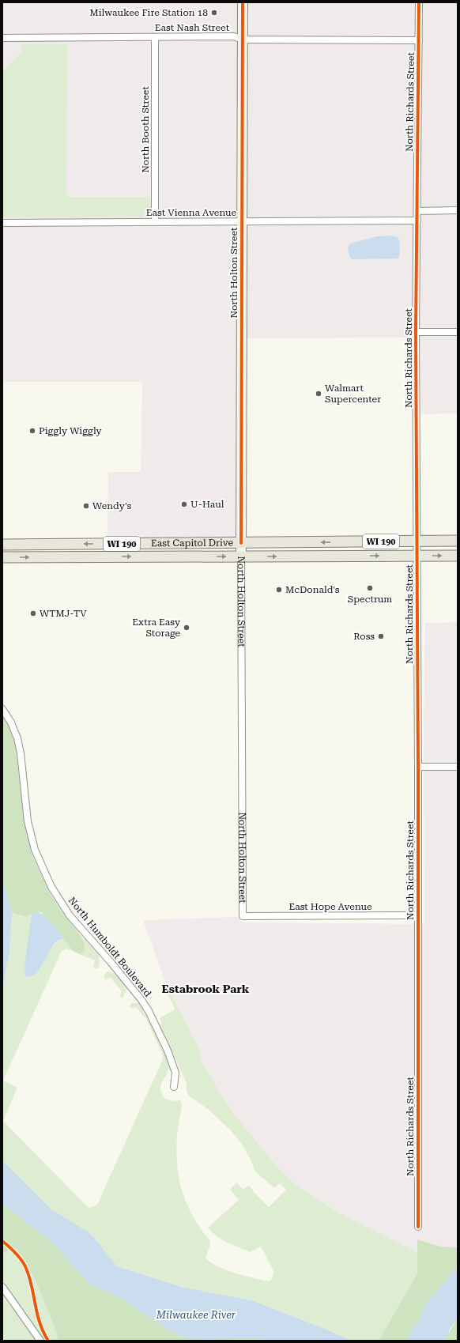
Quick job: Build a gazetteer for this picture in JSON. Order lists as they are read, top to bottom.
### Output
{
  "streets": {
    "main road": ["North Holton Street", "WI 190", "East Capitol Drive"],
    "street": [
      "East Nash Street",
      "North Richards Street",
      "North Booth Street",
      "East Vienna Avenue",
      "East Hope Avenue",
      "North Humboldt Boulevard"
    ]
  },
  "crossings": [
    ["East Nash Street", "North Richards Street"],
    ["East Nash Street", "North Booth Street"],
    ["East Nash Street", "North Holton Street"],
    ["North Richards Street", "East Vienna Avenue"],
    ["North Richards Street", "East Capitol Drive"],
    ["North Richards Street", "East Hope Avenue"],
    ["North Booth Street", "East Vienna Avenue"],
    ["East Vienna Avenue", "North Holton Street"],
    ["North Holton Street", "East Capitol Drive"],
    ["North Holton Street", "East Hope Avenue"]
  ],
  "districts": ["Estabrook Park"],
  "water": ["Milwaukee River"],
  "places": [
    "Milwaukee Fire Station 18",
    "Walmart Supercenter",
    "Piggly Wiggly",
    "U-Haul",
    "Wendy's",
    "Spectrum",
    "McDonald's",
    "WTMJ-TV",
    "Extra Easy Storage",
    "Ross"
  ]
}
